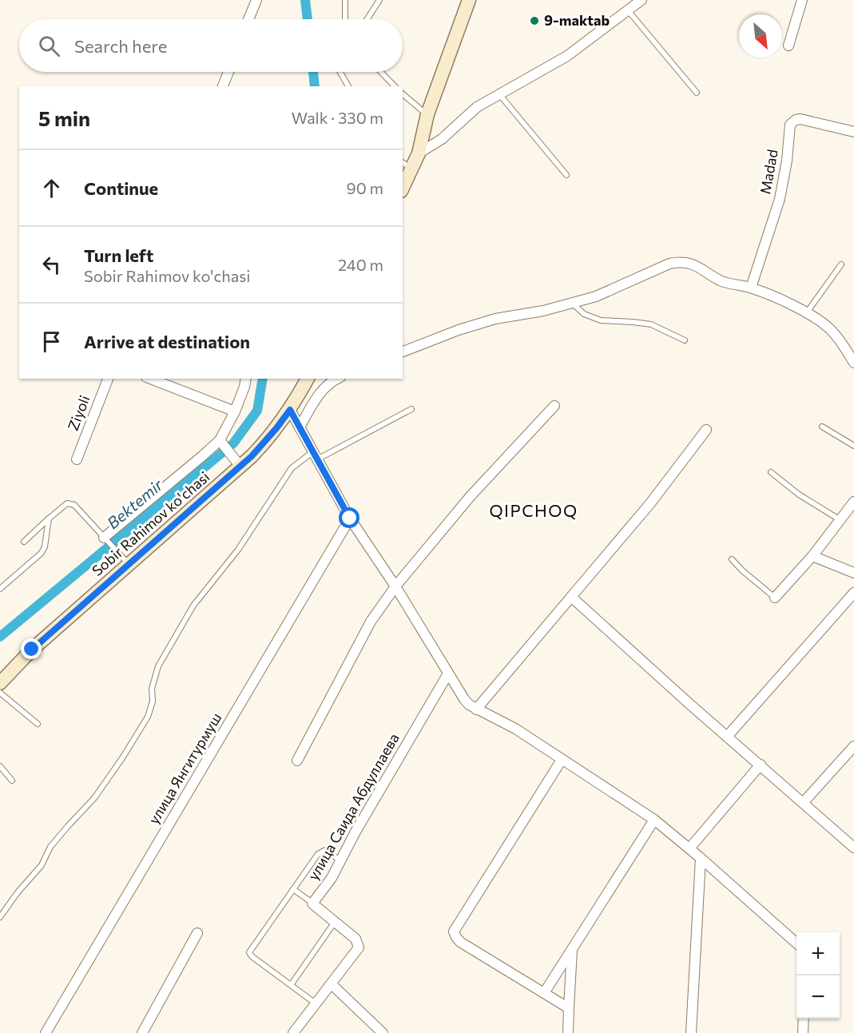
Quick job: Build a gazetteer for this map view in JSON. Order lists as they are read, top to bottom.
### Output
{
  "streets": {
    "street": [
      "Madad",
      "Ziyoli",
      "Sobir Rahimov ko'chasi",
      "улица Янгитурмуш",
      "улица Саида Абдуллаева"
    ]
  },
  "districts": ["QIPCHOQ"],
  "water": ["Bektemir"],
  "places": ["9-maktab"],
  "north": "bottom right",
  "page": {
    "search": "Search here",
    "heading": ["5 min", "Walk · 330 m"],
    "list": [
      ["Continue", "90 m"],
      ["Turn left", "Sobir Rahimov ko'chasi", "240 m"],
      "Arrive at destination"
    ],
    "map_buttons": ["+", "−"]
  }
}
